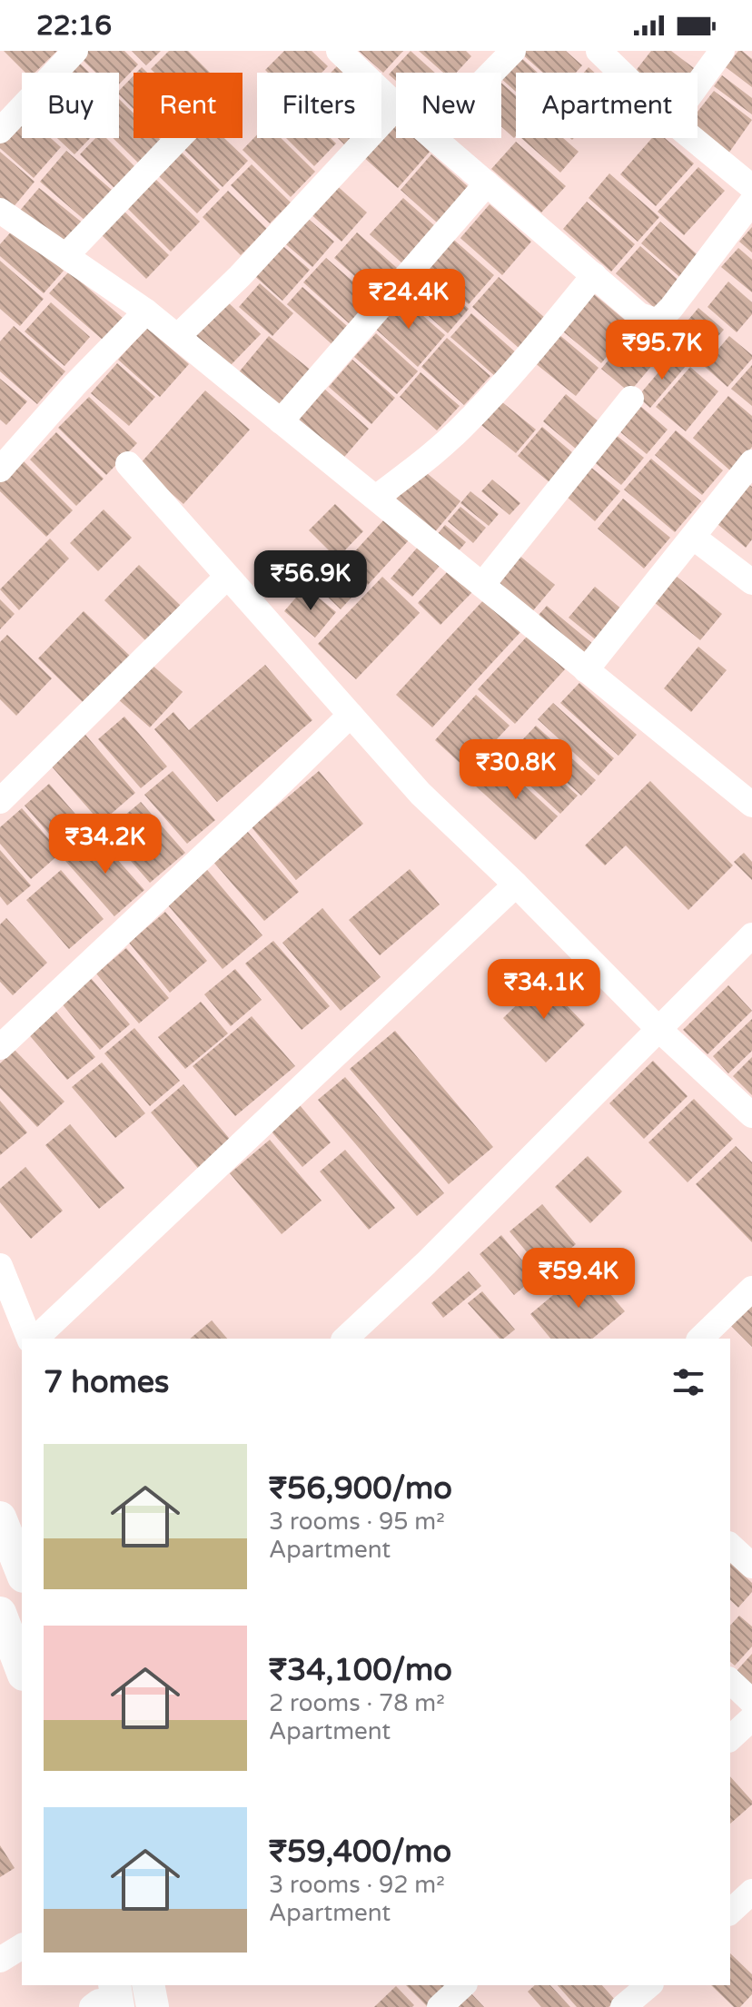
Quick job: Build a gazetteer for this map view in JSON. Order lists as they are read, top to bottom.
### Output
{
  "page": {
    "status": "22:16",
    "chip": [
      "Buy",
      "Rent",
      "Filters",
      "New",
      "Apartment"
    ],
    "price": [
      "₹24.4K",
      "₹95.7K",
      "₹56.9K",
      "₹30.8K",
      "₹34.2K",
      "₹34.1K",
      "₹59.4K"
    ],
    "heading": "7 homes",
    "list": [
      {
        "name": "₹56,900/mo",
        "note": "3 rooms · 95 m² · Apartment"
      },
      {
        "name": "₹34,100/mo",
        "note": "2 rooms · 78 m² · Apartment"
      },
      {
        "name": "₹59,400/mo",
        "note": "3 rooms · 92 m² · Apartment"
      }
    ]
  }
}
